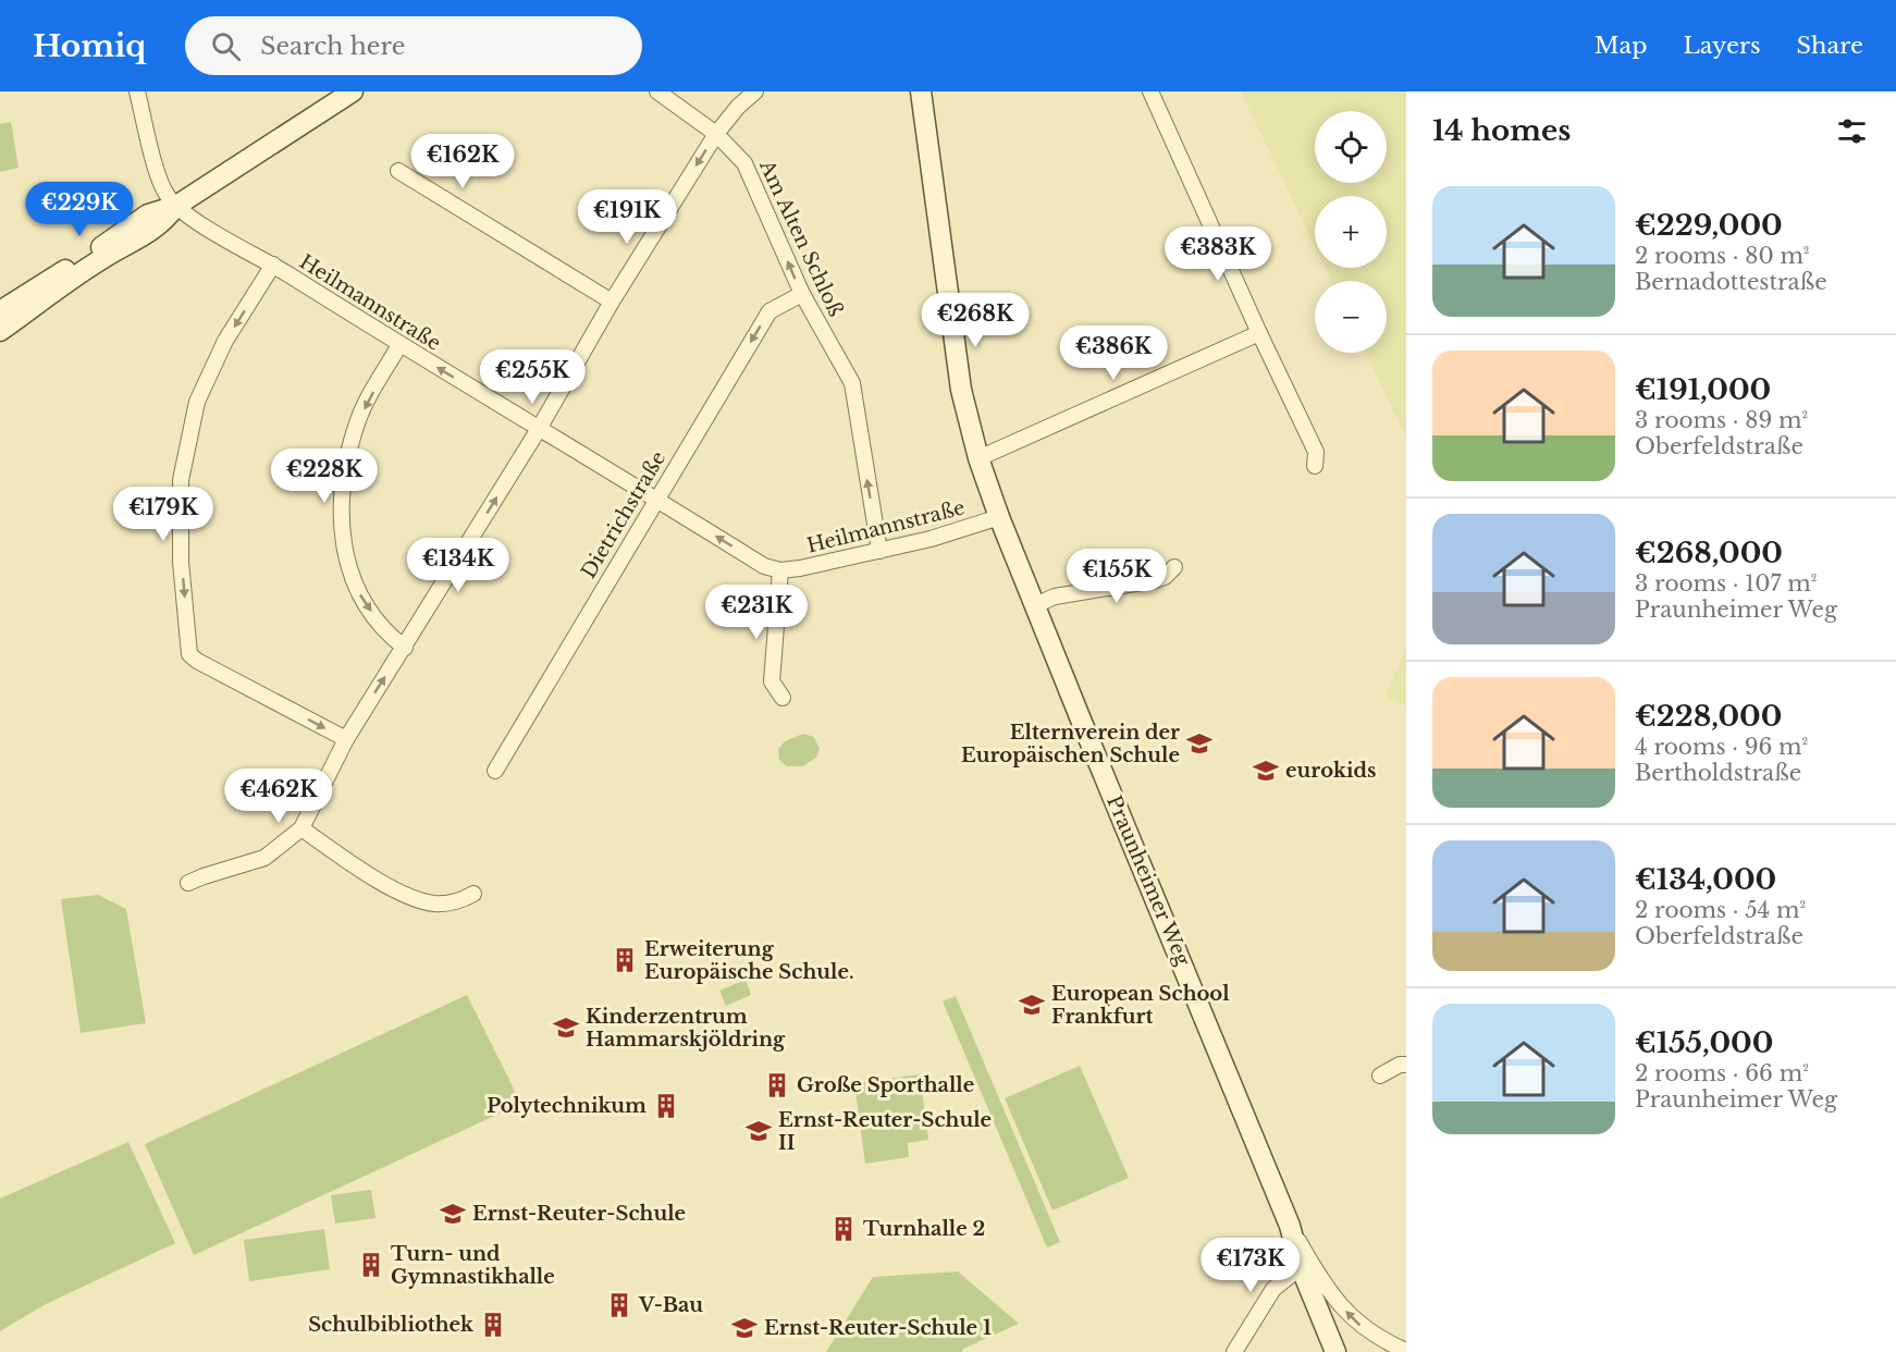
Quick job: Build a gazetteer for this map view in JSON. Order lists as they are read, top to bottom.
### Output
{
  "streets": {
    "main road": ["Praunheimer Weg"],
    "street": ["Am Alten Schloß", "Heilmannstraße", "Dietrichstraße"]
  },
  "crossings": [
    ["Am Alten Schloß", "Heilmannstraße"],
    ["Am Alten Schloß", "Dietrichstraße"],
    ["Heilmannstraße", "Dietrichstraße"],
    ["Heilmannstraße", "Praunheimer Weg"]
  ],
  "one_way": ["Am Alten Schloß", "Dietrichstraße"],
  "places": {
    "school or university": [
      "Elternverein der Europäischen Schule",
      "eurokids",
      "European School Frankfurt",
      "Kinderzentrum Hammarskjöldring",
      "Ernst-Reuter-Schule II",
      "Ernst-Reuter-Schule",
      "Ernst-Reuter-Schule 1"
    ],
    "building": [
      "Erweiterung Europäische Schule.",
      "Große Sporthalle",
      "Polytechnikum",
      "Turnhalle 2",
      "Turn- und Gymnastikhalle",
      "V-Bau",
      "Schulbibliothek"
    ]
  },
  "page": {
    "header": "Homiq",
    "search": "Search here",
    "nav": ["Map", "Layers", "Share"],
    "heading": "14 homes",
    "map_buttons": ["+", "−"],
    "price": [
      "€162K",
      "€229K",
      "€191K",
      "€383K",
      "€268K",
      "€386K",
      "€255K",
      "€228K",
      "€179K",
      "€134K",
      "€155K",
      "€231K",
      "€462K",
      "€173K"
    ],
    "list": [
      {
        "name": "€229,000",
        "note": "2 rooms · 80 m² · Bernadottestraße"
      },
      {
        "name": "€191,000",
        "note": "3 rooms · 89 m² · Oberfeldstraße"
      },
      {
        "name": "€268,000",
        "note": "3 rooms · 107 m² · Praunheimer Weg"
      },
      {
        "name": "€228,000",
        "note": "4 rooms · 96 m² · Bertholdstraße"
      },
      {
        "name": "€134,000",
        "note": "2 rooms · 54 m² · Oberfeldstraße"
      },
      {
        "name": "€155,000",
        "note": "2 rooms · 66 m² · Praunheimer Weg"
      }
    ]
  }
}
